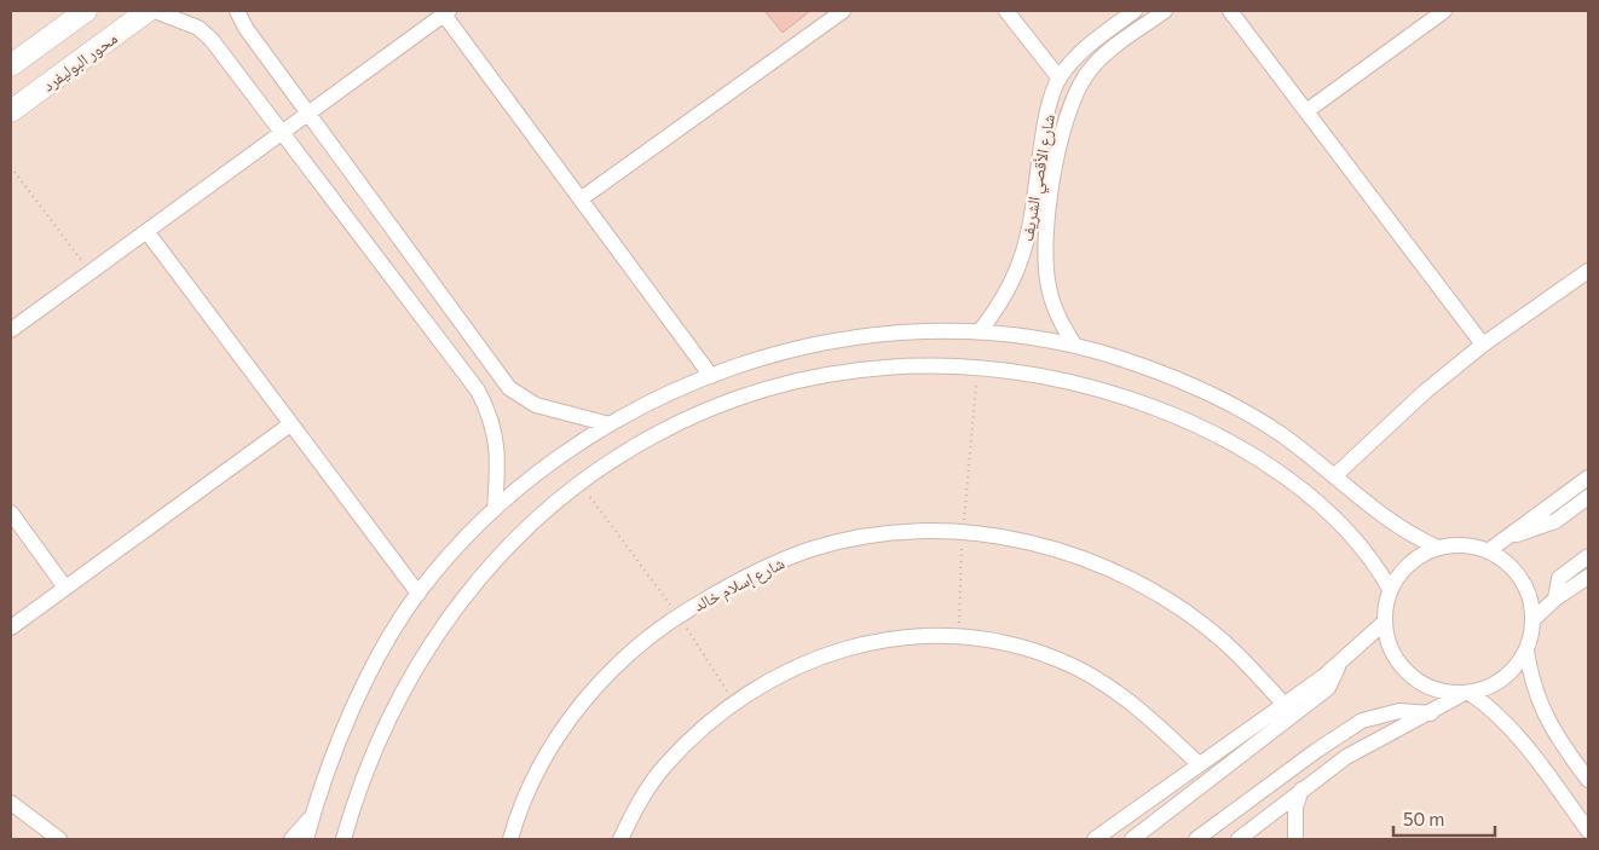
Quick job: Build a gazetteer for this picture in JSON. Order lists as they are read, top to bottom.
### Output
{
  "streets": {
    "street": ["محور البوليفرد", "شارع الأقصي الشريف", "شارع إسلام خالد"]
  },
  "scale_bar": "50 m"
}
